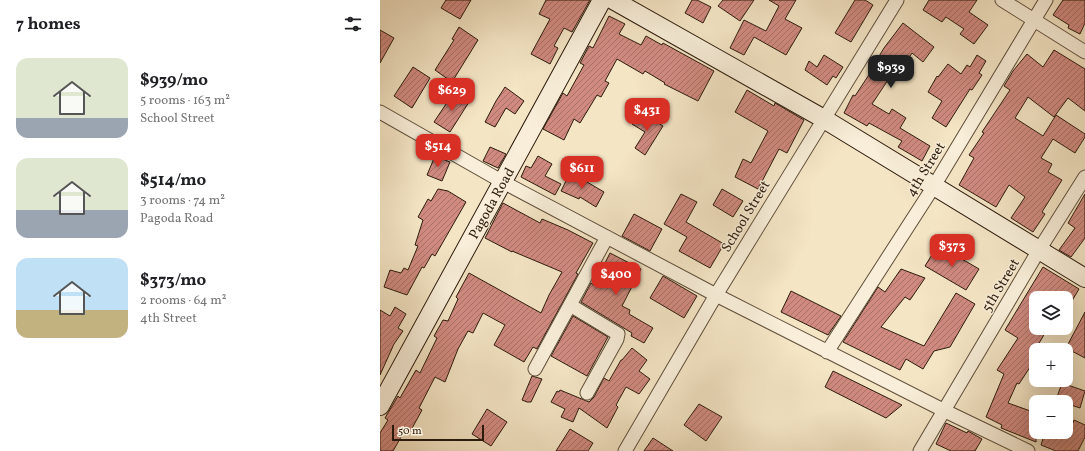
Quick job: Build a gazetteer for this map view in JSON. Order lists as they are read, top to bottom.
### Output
{
  "streets": {
    "main road": ["Pagoda Road"],
    "street": ["4th Street", "School Street", "5th Street"]
  },
  "scale_bar": "50 m",
  "page": {
    "heading": "7 homes",
    "list": [
      {
        "name": "$939/mo",
        "note": "5 rooms · 163 m² · School Street"
      },
      {
        "name": "$514/mo",
        "note": "3 rooms · 74 m² · Pagoda Road"
      },
      {
        "name": "$373/mo",
        "note": "2 rooms · 64 m² · 4th Street"
      }
    ],
    "price": [
      "$939",
      "$629",
      "$431",
      "$514",
      "$611",
      "$373",
      "$400"
    ],
    "map_buttons": ["+", "−"],
    "scale": "50 m"
  }
}
